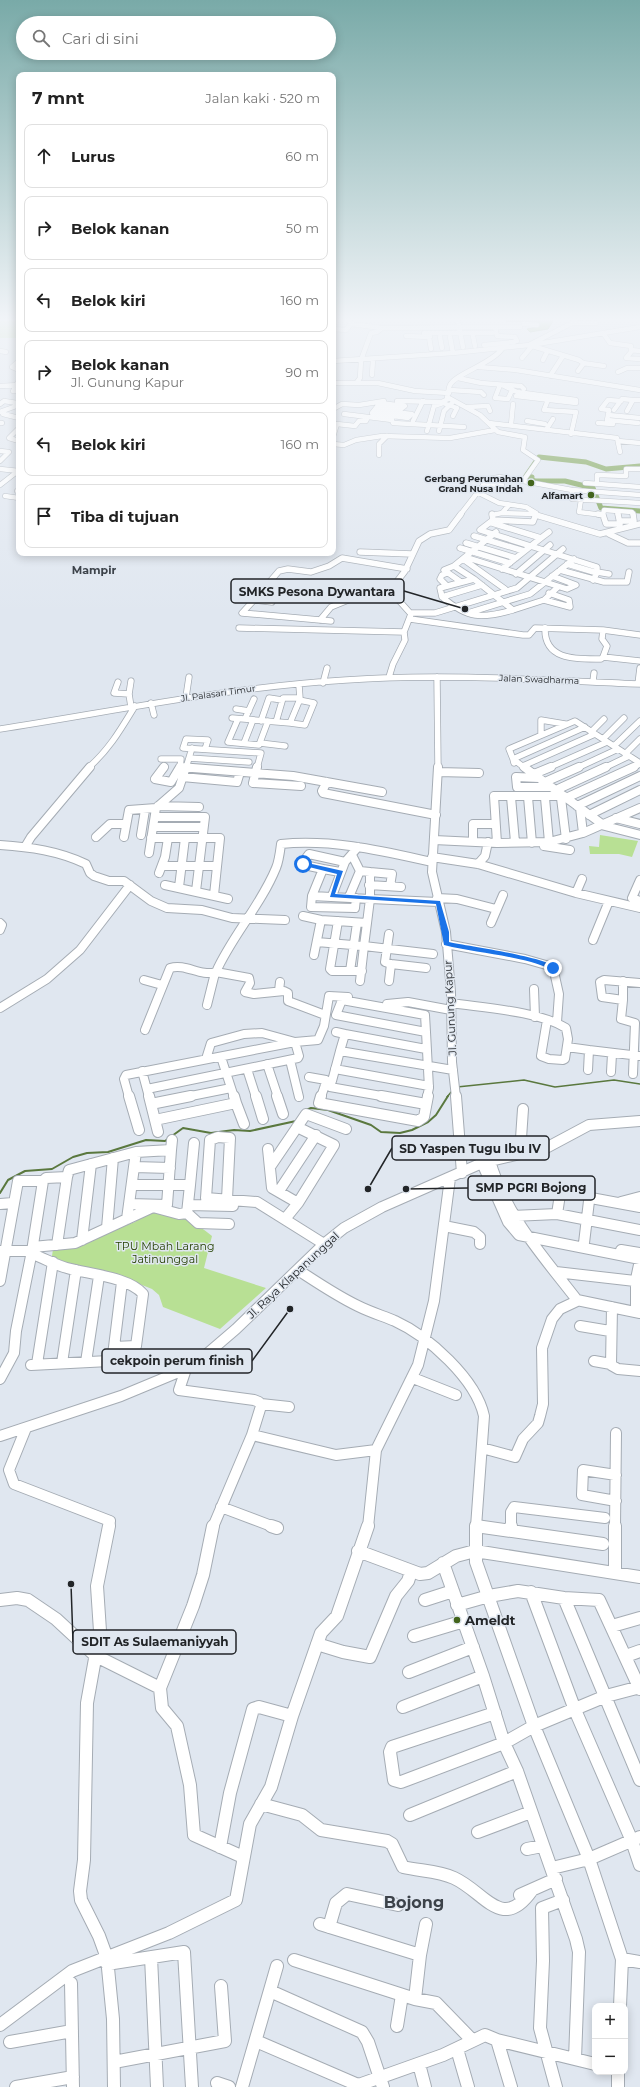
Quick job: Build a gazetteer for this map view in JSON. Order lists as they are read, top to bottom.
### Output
{
  "streets": {
    "street": [
      "Jalan Swadharma",
      "Jl. Palasari Timur",
      "Jl. Gunung Kapur",
      "Jl. Raya Klapanunggal"
    ]
  },
  "crossings": [
    ["Jalan Swadharma", "Jl. Palasari Timur"],
    ["Jalan Swadharma", "Jl. Gunung Kapur"],
    ["Jl. Palasari Timur", "Jl. Gunung Kapur"],
    ["Jl. Gunung Kapur", "Jl. Raya Klapanunggal"]
  ],
  "districts": ["Mampir", "Bojong"],
  "parks": ["TPU Mbah Larang Jatinunggal"],
  "places": [
    "Gerbang Perumahan Grand Nusa Indah",
    "Alfamart",
    "SMKS Pesona Dywantara",
    "SD Yaspen Tugu Ibu IV",
    "SMP PGRI Bojong",
    "cekpoin perum finish",
    "SDIT As Sulaemaniyyah",
    "Ameldt"
  ],
  "page": {
    "search": "Cari di sini",
    "heading": ["7 mnt", "Jalan kaki · 520 m"],
    "list": [
      ["Lurus", "60 m"],
      ["Belok kanan", "50 m"],
      ["Belok kiri", "160 m"],
      ["Belok kanan", "Jl. Gunung Kapur", "90 m"],
      ["Belok kiri", "160 m"],
      "Tiba di tujuan"
    ],
    "map_buttons": ["+", "−"]
  }
}
